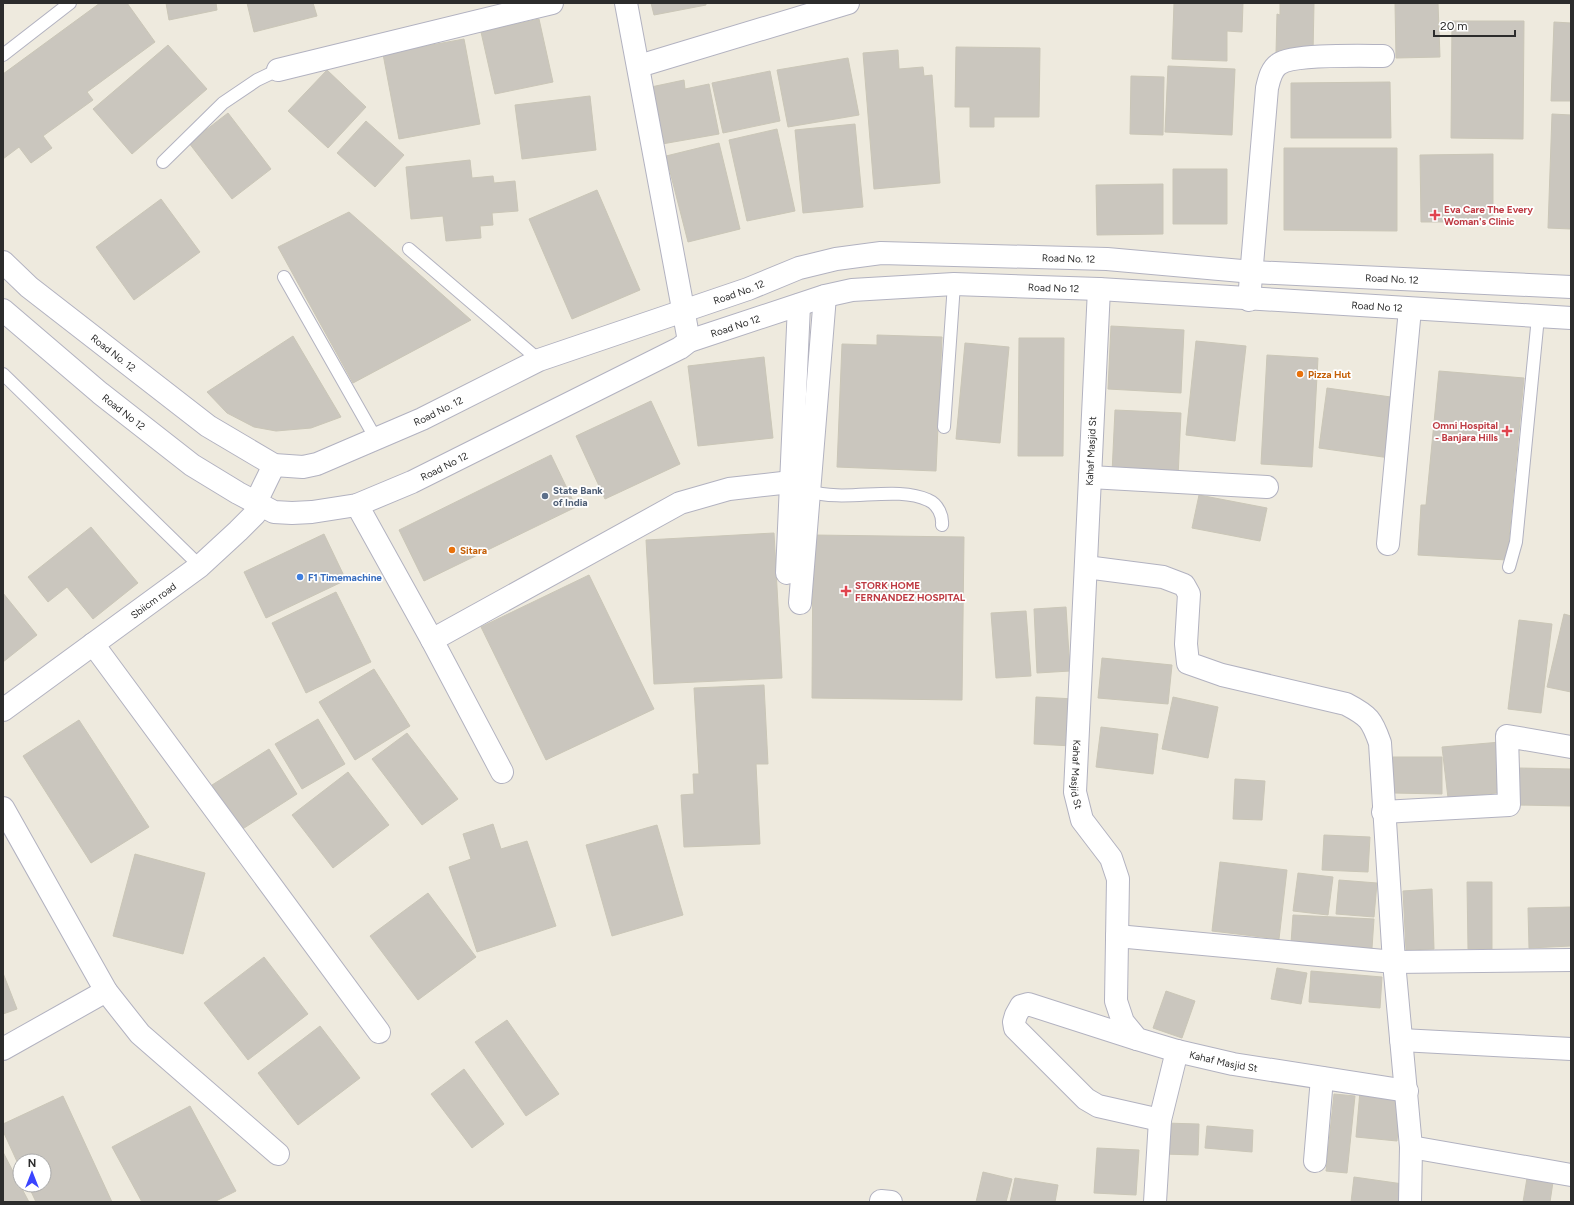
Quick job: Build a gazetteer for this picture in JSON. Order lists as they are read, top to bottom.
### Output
{
  "streets": {
    "street": [
      "Road No. 12",
      "Road No 12",
      "Kahaf Masjid St",
      "Sbiicm road"
    ]
  },
  "crossings": [
    ["Road No. 12", "Sbiicm road"],
    ["Road No 12", "Kahaf Masjid St"],
    ["Road No 12", "Sbiicm road"]
  ],
  "places": {
    "health": ["Eva Care The Every Woman's Clinic", "Omni Hospital - Banjara Hills", "STORK HOME FERNANDEZ HOSPITAL"],
    "other": [
      "Pizza Hut",
      "State Bank of India",
      "Sitara",
      "F1 Timemachine"
    ]
  },
  "scale_bar": "20 m",
  "north": "top"
}
